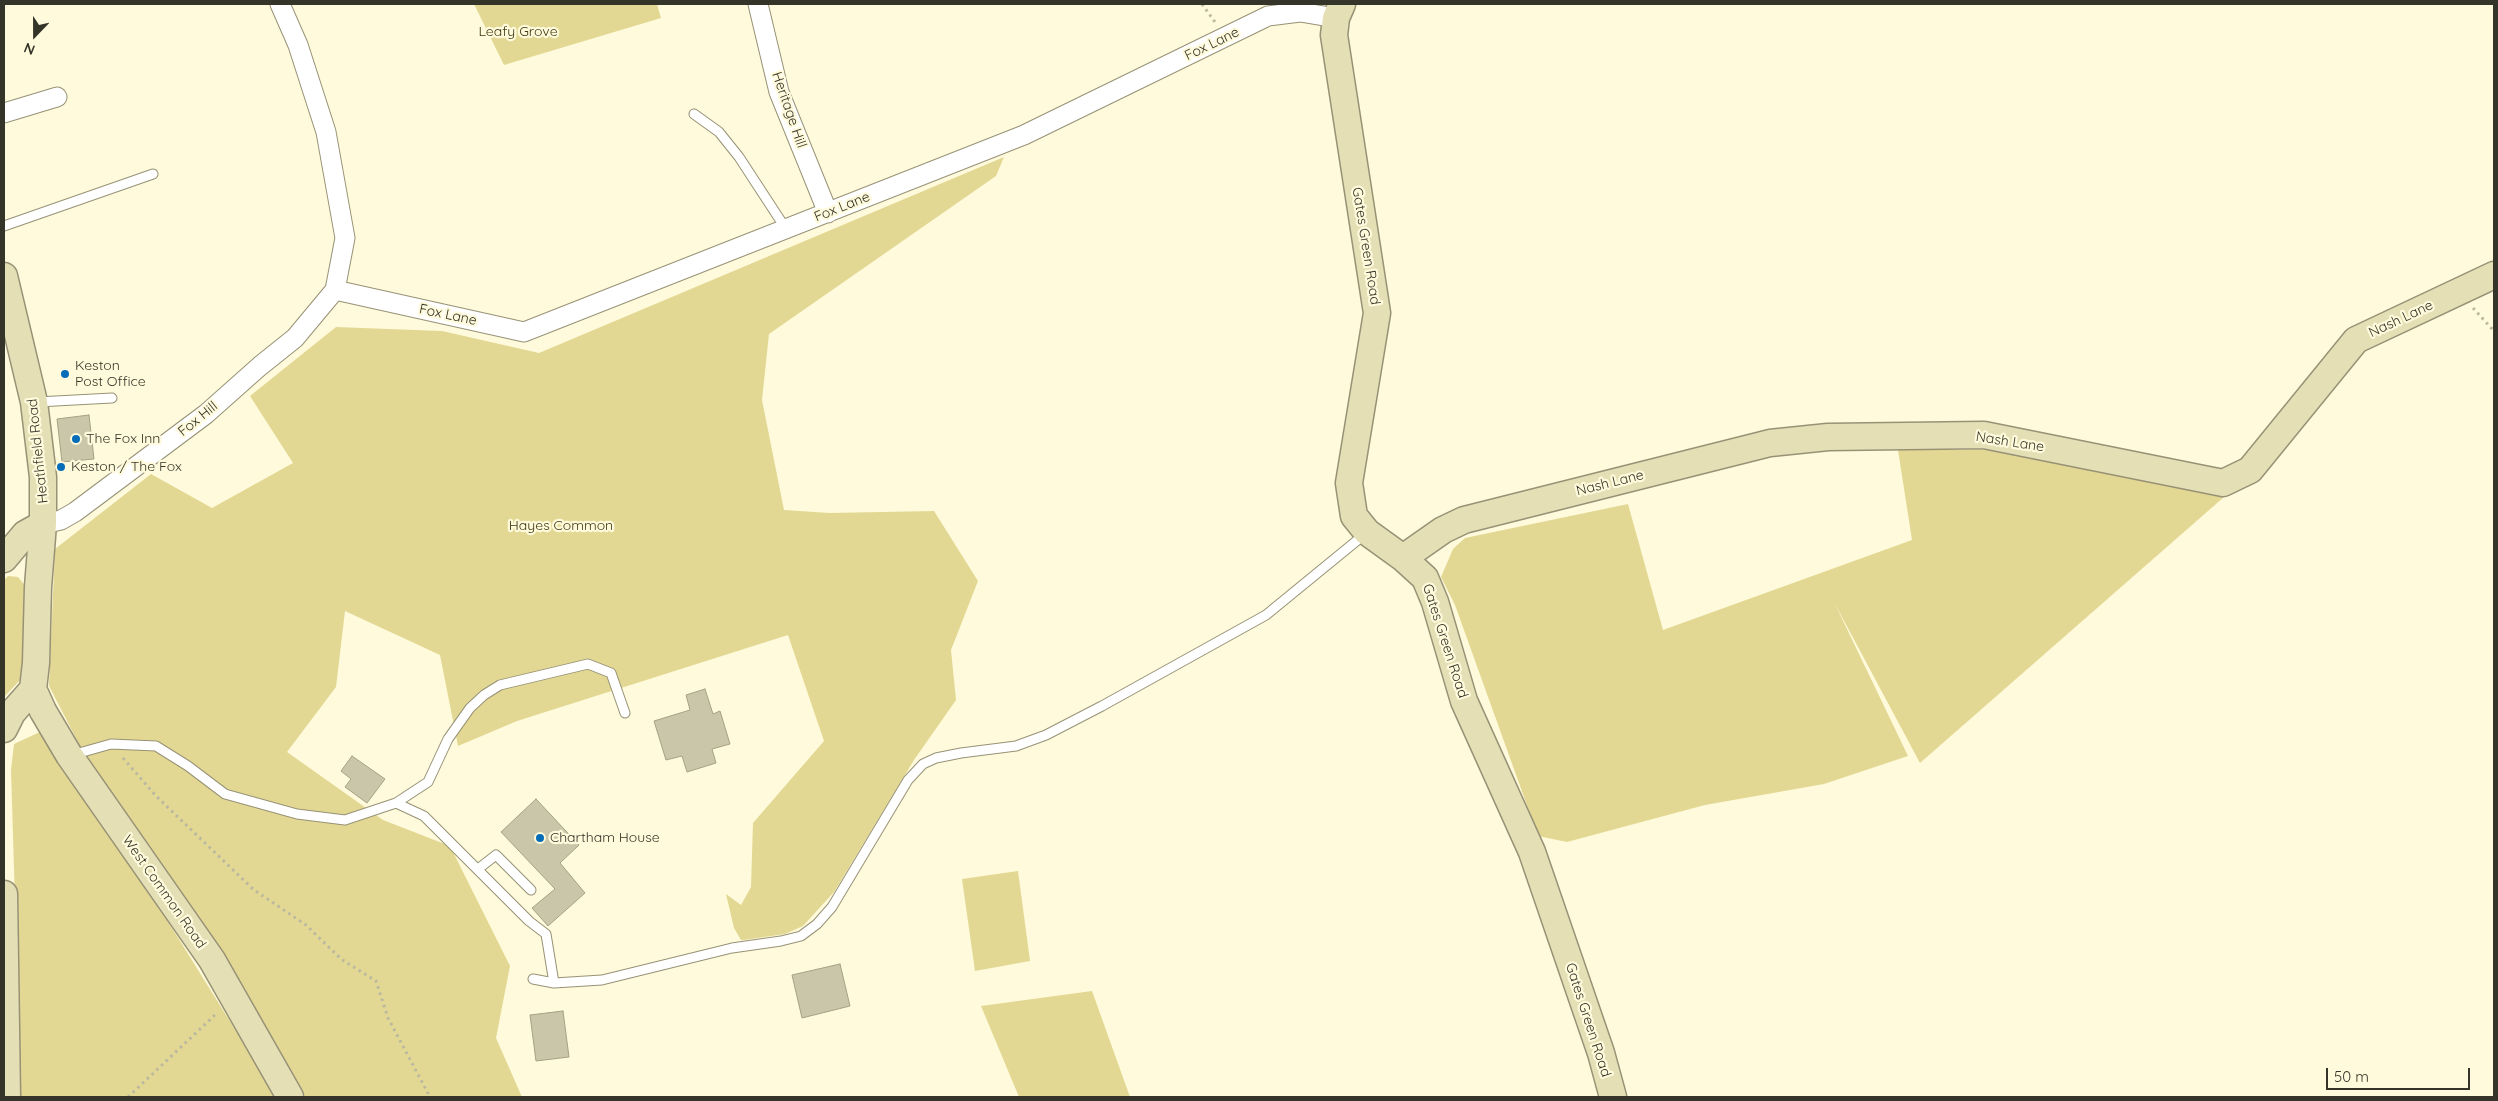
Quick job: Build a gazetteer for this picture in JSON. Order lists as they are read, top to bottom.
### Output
{
  "streets": {
    "street": [
      "Fox Lane",
      "Heritage Hill",
      "Gates Green Road",
      "Nash Lane",
      "Fox Hill",
      "Heathfield Road",
      "West Common Road"
    ]
  },
  "crossings": [
    ["Fox Lane", "Heritage Hill"],
    ["Fox Lane", "Gates Green Road"],
    ["Fox Lane", "Fox Hill"],
    ["Gates Green Road", "Nash Lane"],
    ["Fox Hill", "Heathfield Road"],
    ["Heathfield Road", "West Common Road"]
  ],
  "parks": ["Leafy Grove", "Hayes Common"],
  "places": [
    "Keston Post Office",
    "The Fox Inn",
    "Keston / The Fox",
    "Chartham House"
  ],
  "scale_bar": "50 m",
  "north": "bottom"
}
